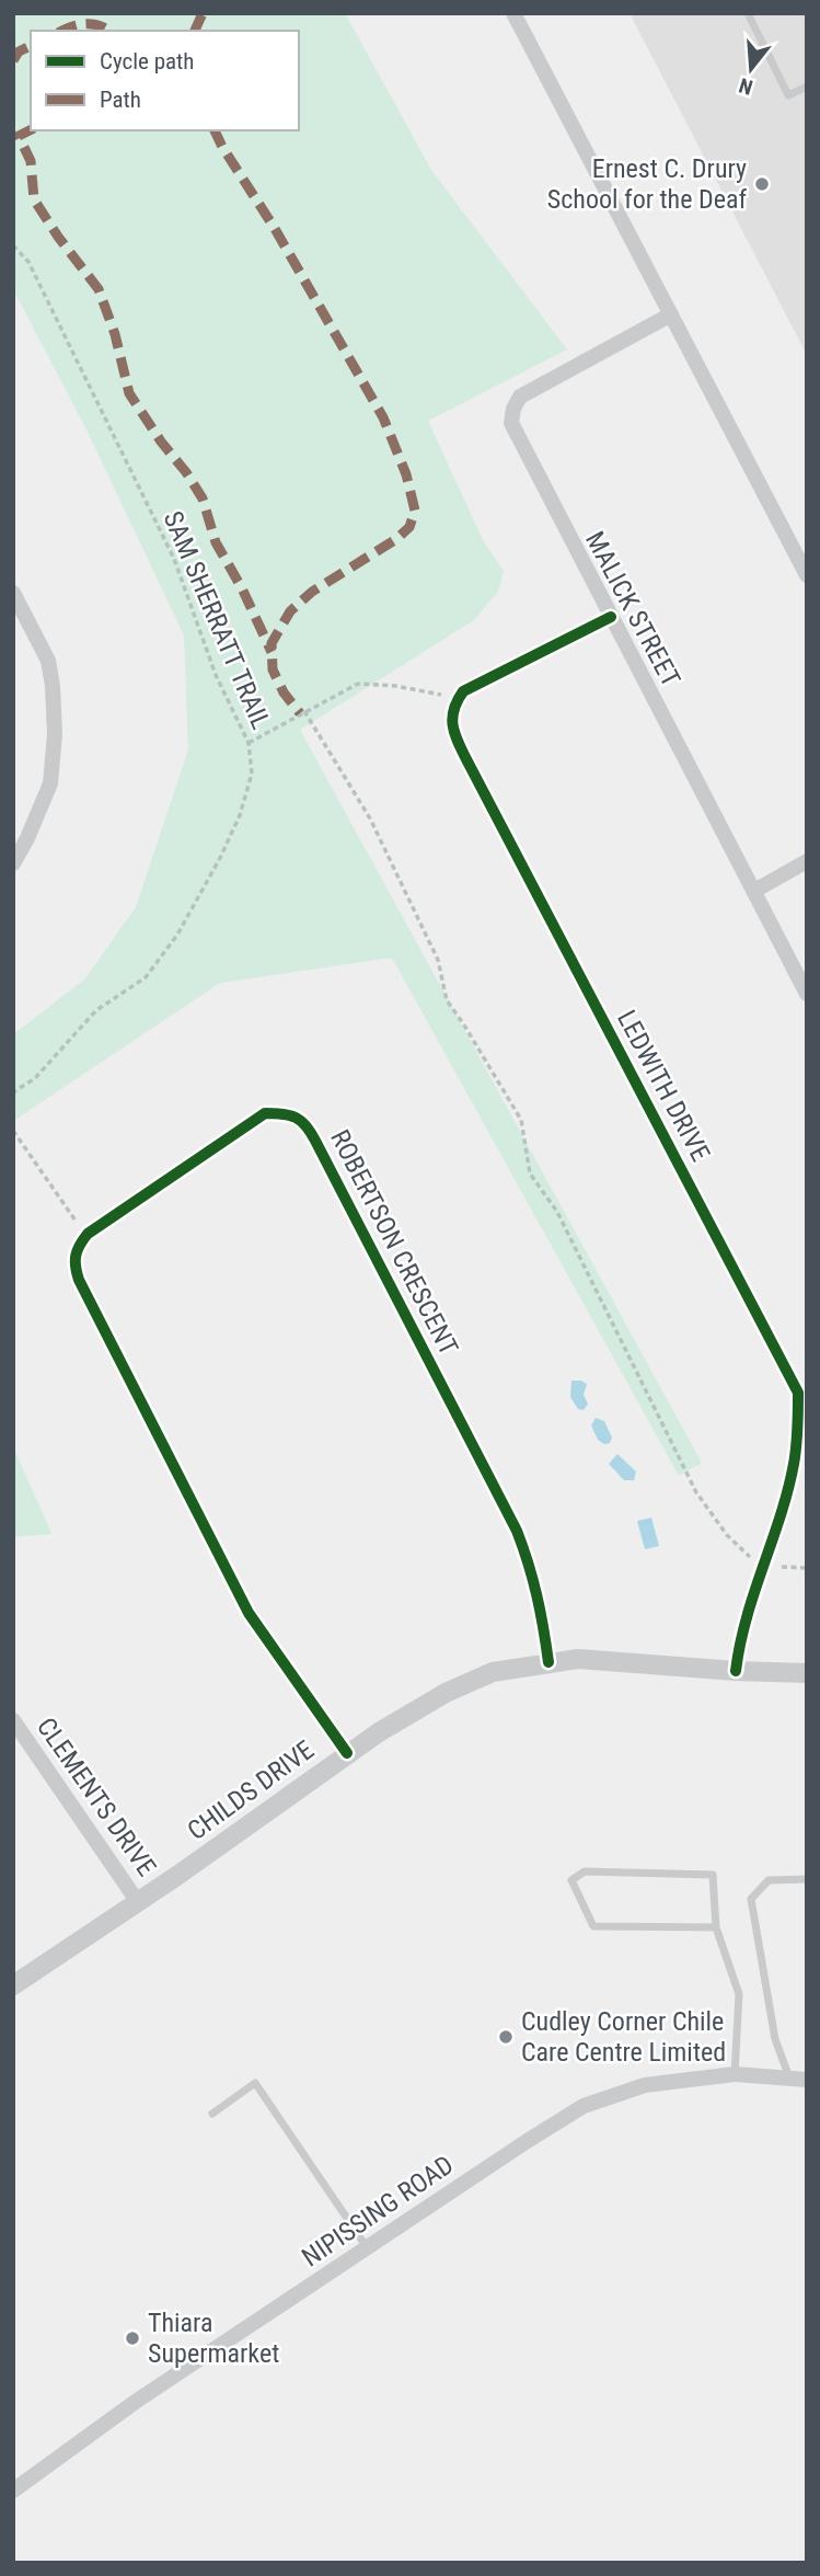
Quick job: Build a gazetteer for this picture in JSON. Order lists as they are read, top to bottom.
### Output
{
  "streets": {
    "street": [
      "MALICK STREET",
      "LEDWITH DRIVE",
      "ROBERTSON CRESCENT",
      "CHILDS DRIVE",
      "CLEMENTS DRIVE",
      "NIPISSING ROAD"
    ],
    "path": ["SAM SHERRATT TRAIL"]
  },
  "crossings": [
    ["LEDWITH DRIVE", "CHILDS DRIVE"],
    ["ROBERTSON CRESCENT", "CHILDS DRIVE"],
    ["CHILDS DRIVE", "CLEMENTS DRIVE"]
  ],
  "places": ["Ernest C. Drury School for the Deaf", "Cudley Corner Chile Care Centre Limited", "Thiara Supermarket"],
  "legend": ["Cycle path", "Path"],
  "north": "bottom"
}
